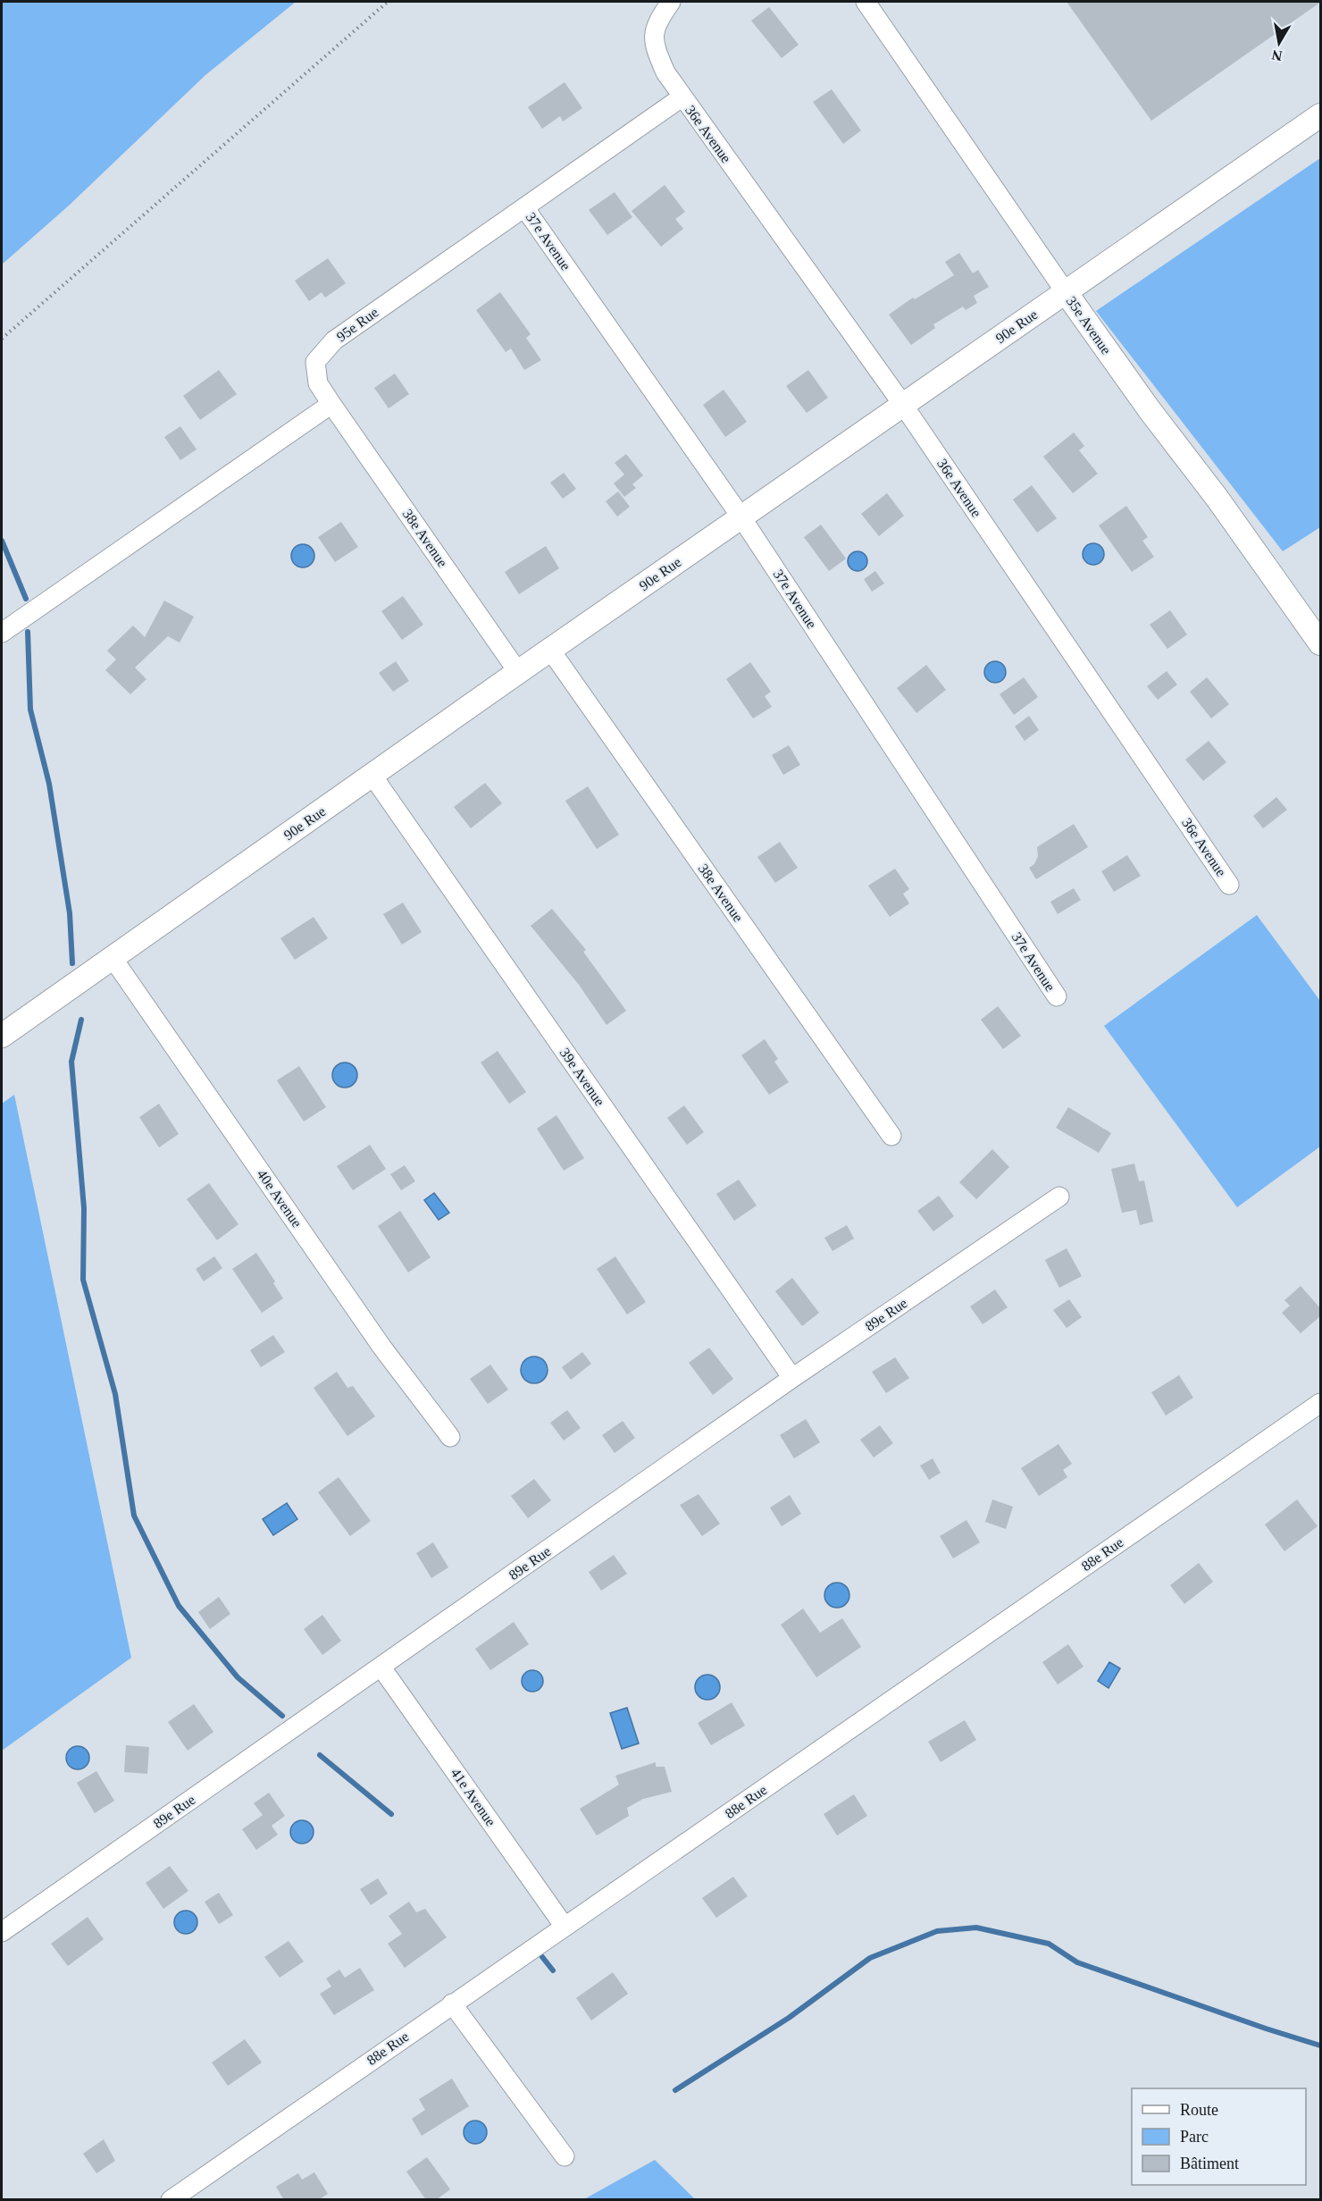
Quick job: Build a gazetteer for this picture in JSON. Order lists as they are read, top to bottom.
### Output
{
  "streets": {
    "street": [
      "36e Avenue",
      "37e Avenue",
      "95e Rue",
      "35e Avenue",
      "90e Rue",
      "38e Avenue",
      "39e Avenue",
      "40e Avenue",
      "89e Rue",
      "88e Rue",
      "41e Avenue"
    ]
  },
  "crossings": [
    ["36e Avenue", "95e Rue"],
    ["36e Avenue", "90e Rue"],
    ["37e Avenue", "95e Rue"],
    ["37e Avenue", "90e Rue"],
    ["95e Rue", "38e Avenue"],
    ["35e Avenue", "90e Rue"],
    ["90e Rue", "38e Avenue"],
    ["90e Rue", "39e Avenue"],
    ["90e Rue", "40e Avenue"],
    ["39e Avenue", "89e Rue"],
    ["89e Rue", "41e Avenue"],
    ["88e Rue", "41e Avenue"]
  ],
  "legend": ["Route", "Parc", "Bâtiment"],
  "north": "bottom"
}
